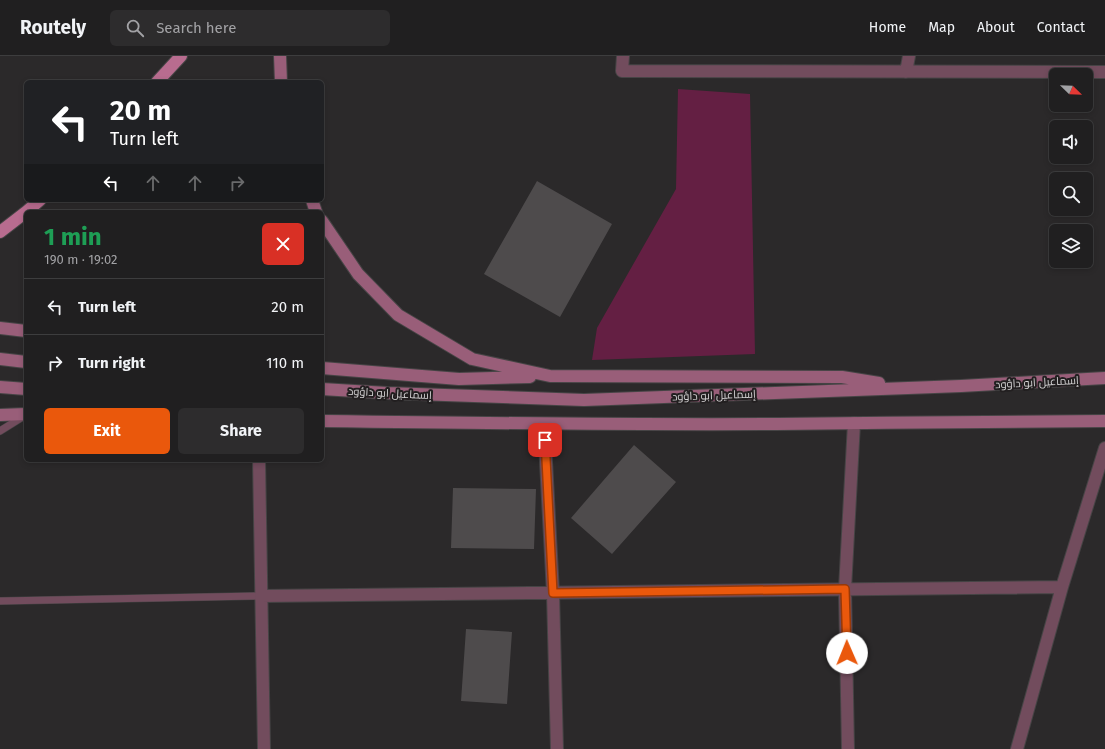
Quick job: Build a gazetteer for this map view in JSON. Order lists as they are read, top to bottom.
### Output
{
  "streets": {
    "main road": ["إسماعيل ابو داؤود"]
  },
  "north": "bottom right",
  "page": {
    "header": "Routely",
    "search": "Search here",
    "nav": [
      "Home",
      "Map",
      "About",
      "Contact"
    ],
    "turn": ["20 m", "Turn left"],
    "heading": ["1 min", "190 m · 19:02"],
    "list": [
      {
        "name": "Turn left",
        "value": "20 m"
      },
      {
        "name": "Turn right",
        "value": "110 m"
      }
    ],
    "buttons": ["Exit", "Share"]
  }
}
